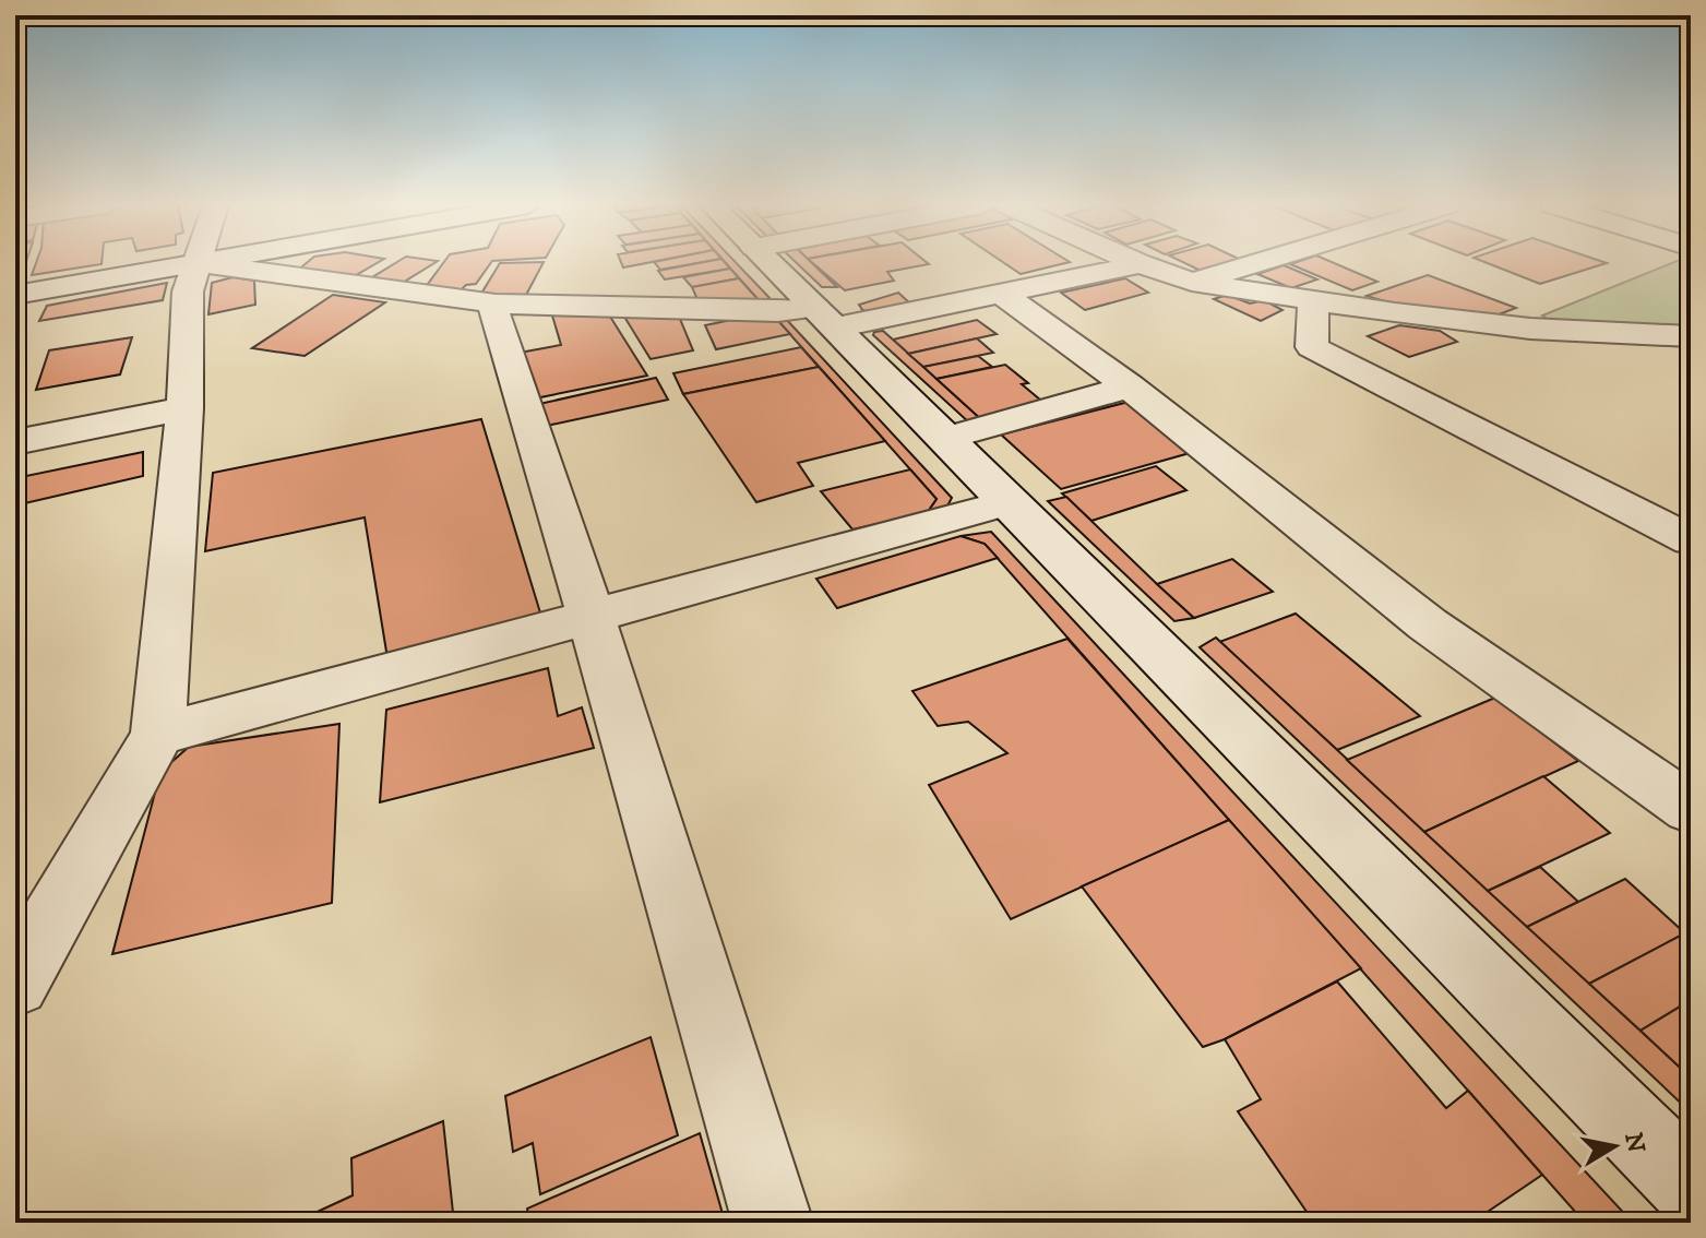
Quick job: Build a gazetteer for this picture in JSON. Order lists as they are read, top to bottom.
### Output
{
  "north": "right"
}
